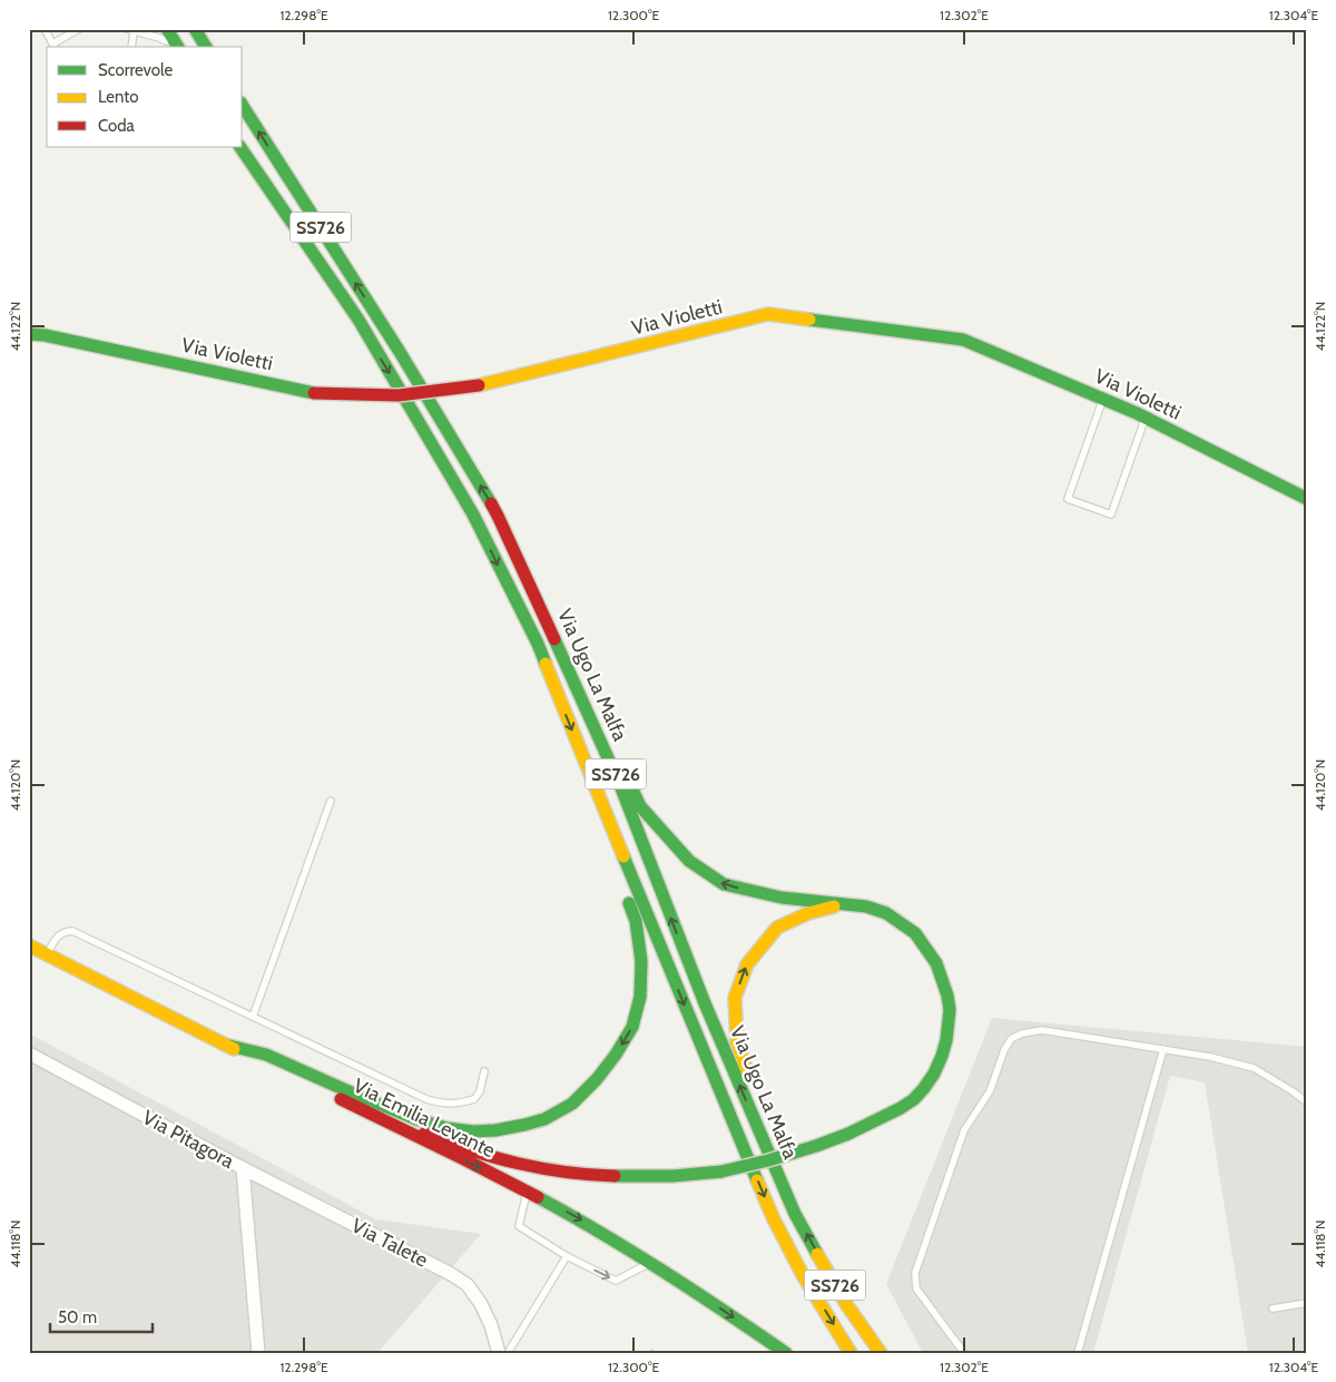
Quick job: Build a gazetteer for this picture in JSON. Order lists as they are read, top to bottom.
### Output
{
  "streets": {
    "main road": [
      "SS726",
      "Via Violetti",
      "Via Ugo La Malfa",
      "Via Emilia Levante"
    ],
    "street": ["Via Pitagora", "Via Talete"]
  },
  "crossings": [
    ["Via Pitagora", "Via Talete"]
  ],
  "one_way": ["Via Emilia Levante"],
  "legend": ["Scorrevole", "Lento", "Coda"],
  "scale_bar": "50 m",
  "coordinates": [
    "12.298°E",
    "12.300°E",
    "12.302°E",
    "12.304°E",
    "44.122°N",
    "44.120°N",
    "44.118°N"
  ]
}
